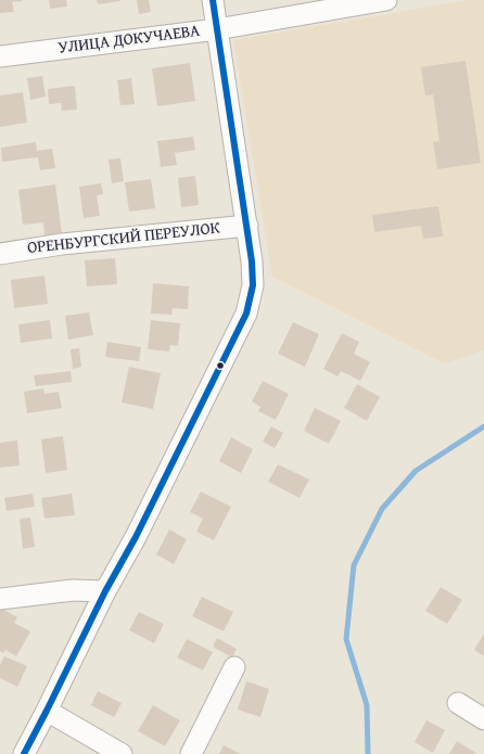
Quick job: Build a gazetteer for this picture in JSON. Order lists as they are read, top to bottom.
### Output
{
  "streets": {
    "street": ["УЛИЦА ДОКУЧАЕВА", "ОРЕНБУРГСКИЙ ПЕРЕУЛОК"]
  }
}
